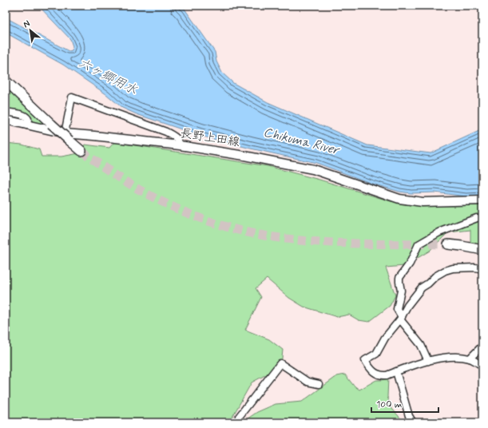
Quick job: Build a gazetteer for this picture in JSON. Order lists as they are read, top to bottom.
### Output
{
  "streets": {
    "main road": ["長野上田線"]
  },
  "water": ["六ヶ郷用水", "Chikuma River"],
  "scale_bar": "100 m",
  "north": "top left"
}
